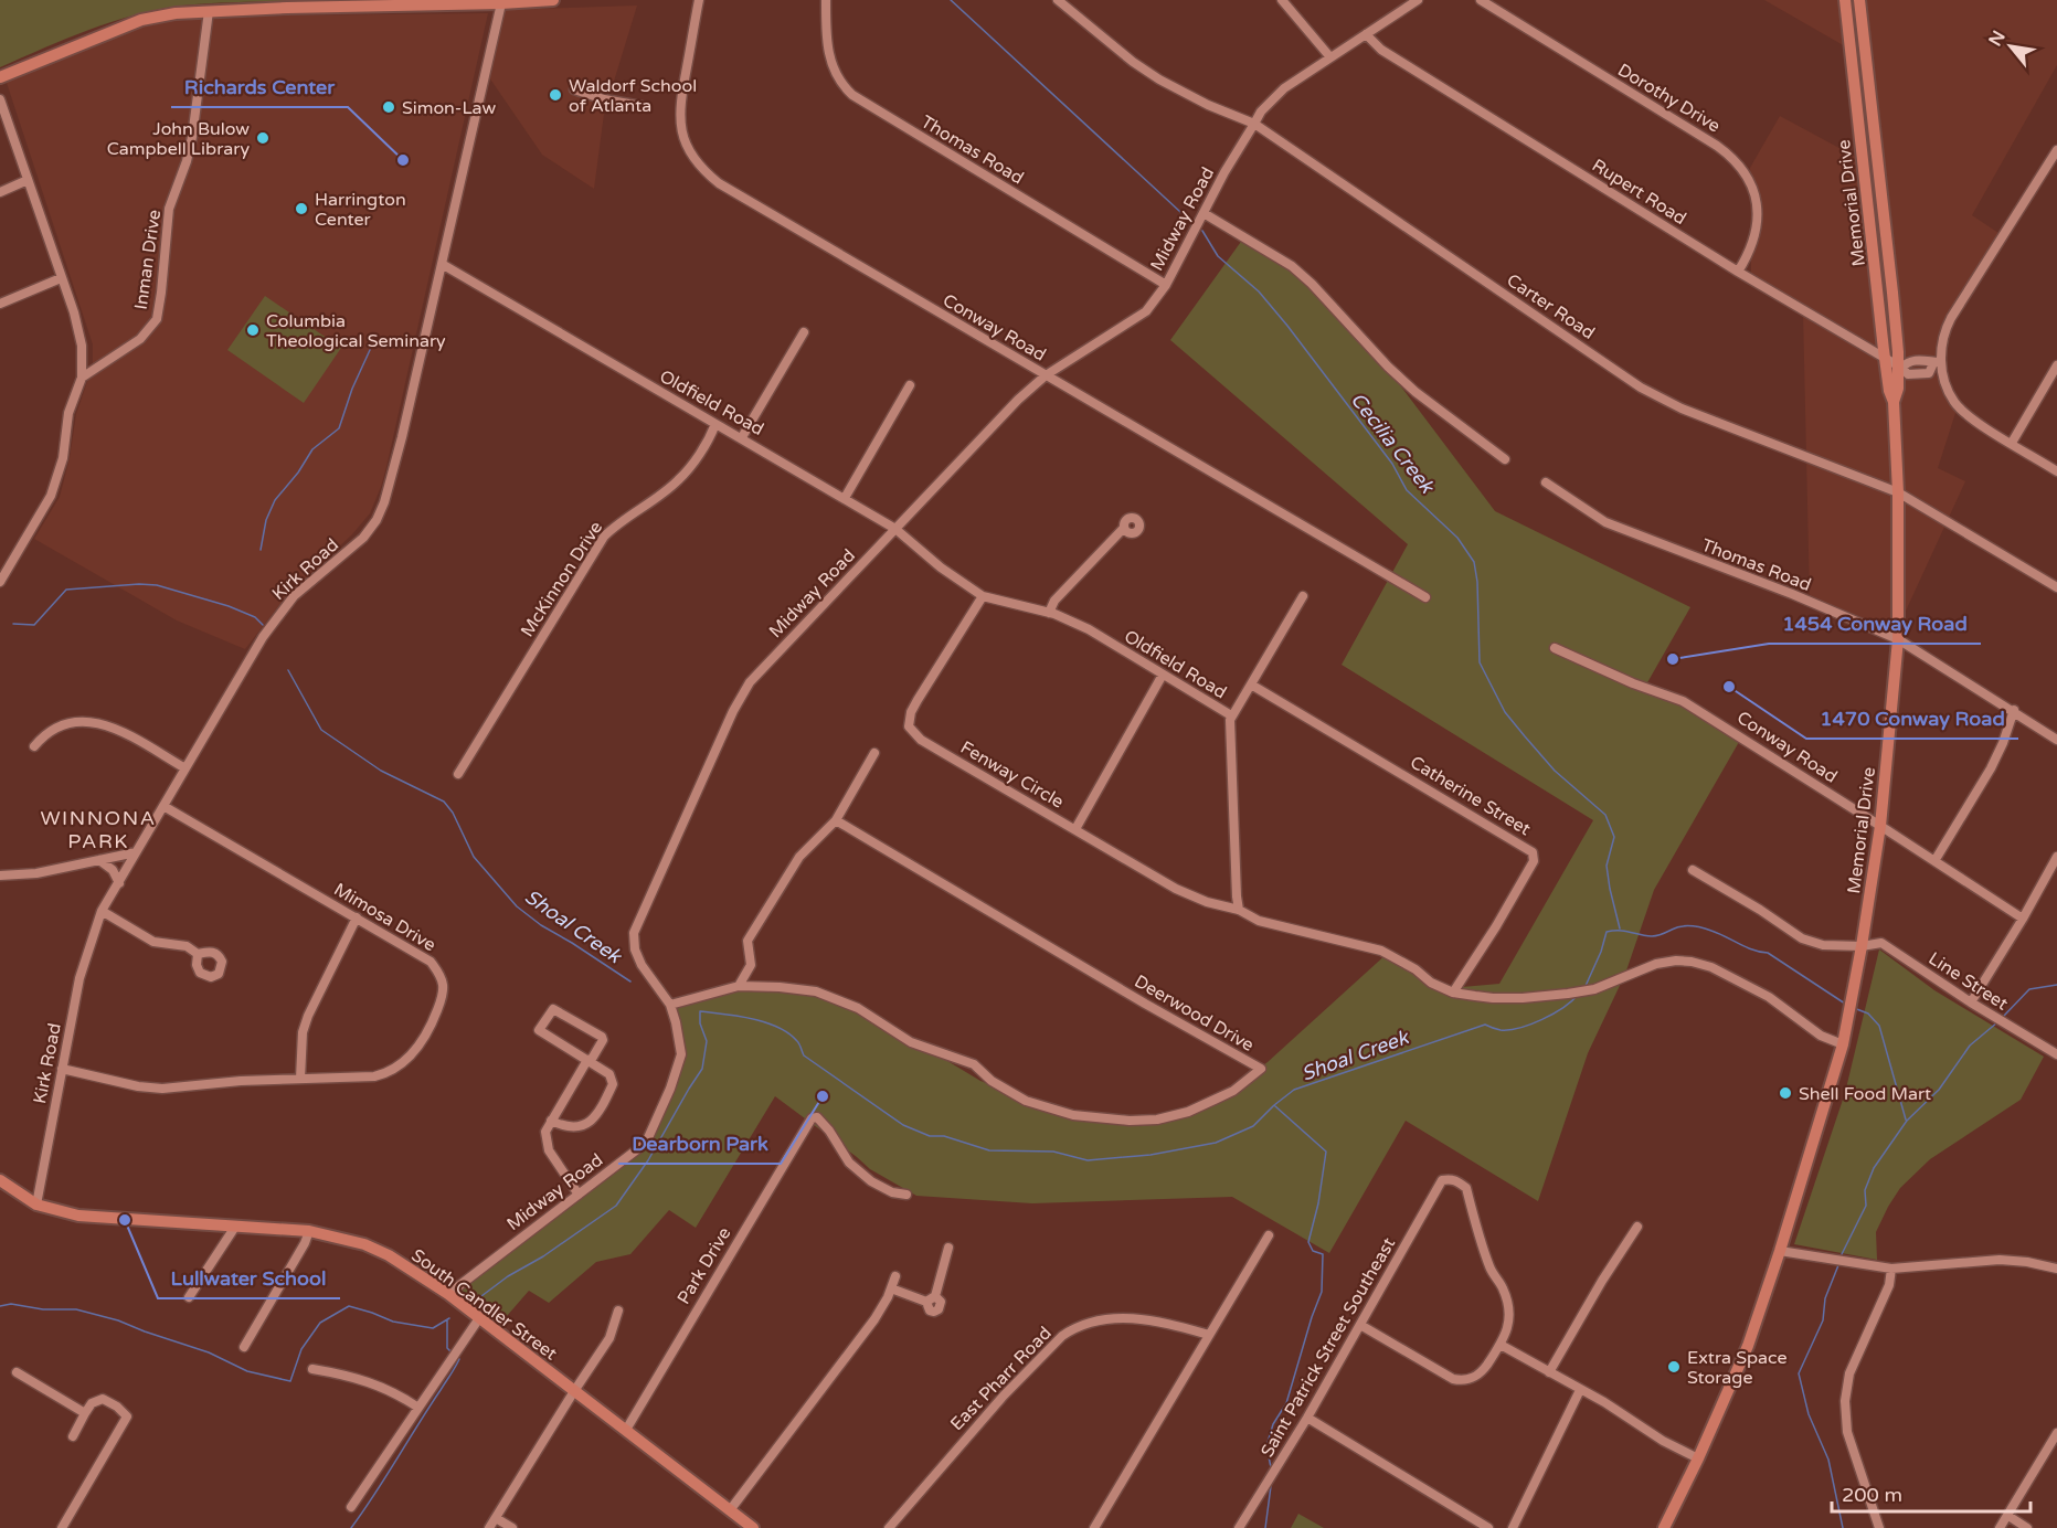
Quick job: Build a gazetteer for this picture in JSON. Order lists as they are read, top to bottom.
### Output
{
  "streets": {
    "main road": ["Memorial Drive", "South Candler Street"],
    "street": [
      "Dorothy Drive",
      "Thomas Road",
      "Rupert Road",
      "Midway Road",
      "Inman Drive",
      "Carter Road",
      "Conway Road",
      "Oldfield Road",
      "Kirk Road",
      "McKinnon Drive",
      "Fenway Circle",
      "Catherine Street",
      "Mimosa Drive",
      "Line Street",
      "Deerwood Drive",
      "Park Drive",
      "Saint Patrick Street Southeast",
      "East Pharr Road"
    ]
  },
  "crossings": [
    ["Dorothy Drive", "Rupert Road"],
    ["Thomas Road", "Memorial Drive"],
    ["Thomas Road", "Midway Road"],
    ["Rupert Road", "Memorial Drive"],
    ["Rupert Road", "Midway Road"],
    ["Memorial Drive", "Carter Road"],
    ["Memorial Drive", "Conway Road"],
    ["Memorial Drive", "Line Street"],
    ["Midway Road", "Carter Road"],
    ["Midway Road", "Conway Road"],
    ["Midway Road", "Oldfield Road"],
    ["Midway Road", "Deerwood Drive"],
    ["Midway Road", "South Candler Street"],
    ["Oldfield Road", "Kirk Road"],
    ["Oldfield Road", "McKinnon Drive"],
    ["Oldfield Road", "Fenway Circle"],
    ["Kirk Road", "Mimosa Drive"],
    ["Kirk Road", "South Candler Street"],
    ["Park Drive", "South Candler Street"]
  ],
  "districts": ["WINNONA PARK"],
  "water": ["Cecilia Creek", "Shoal Creek"],
  "places": [
    "Waldorf School of Atlanta",
    "Simon-Law",
    "John Bulow Campbell Library",
    "Richards Center",
    "Harrington Center",
    "Columbia Theological Seminary",
    "1454 Conway Road",
    "1470 Conway Road",
    "Shell Food Mart",
    "Dearborn Park",
    "Lullwater School",
    "Extra Space Storage"
  ],
  "scale_bar": "200 m",
  "north": "top left"
}
